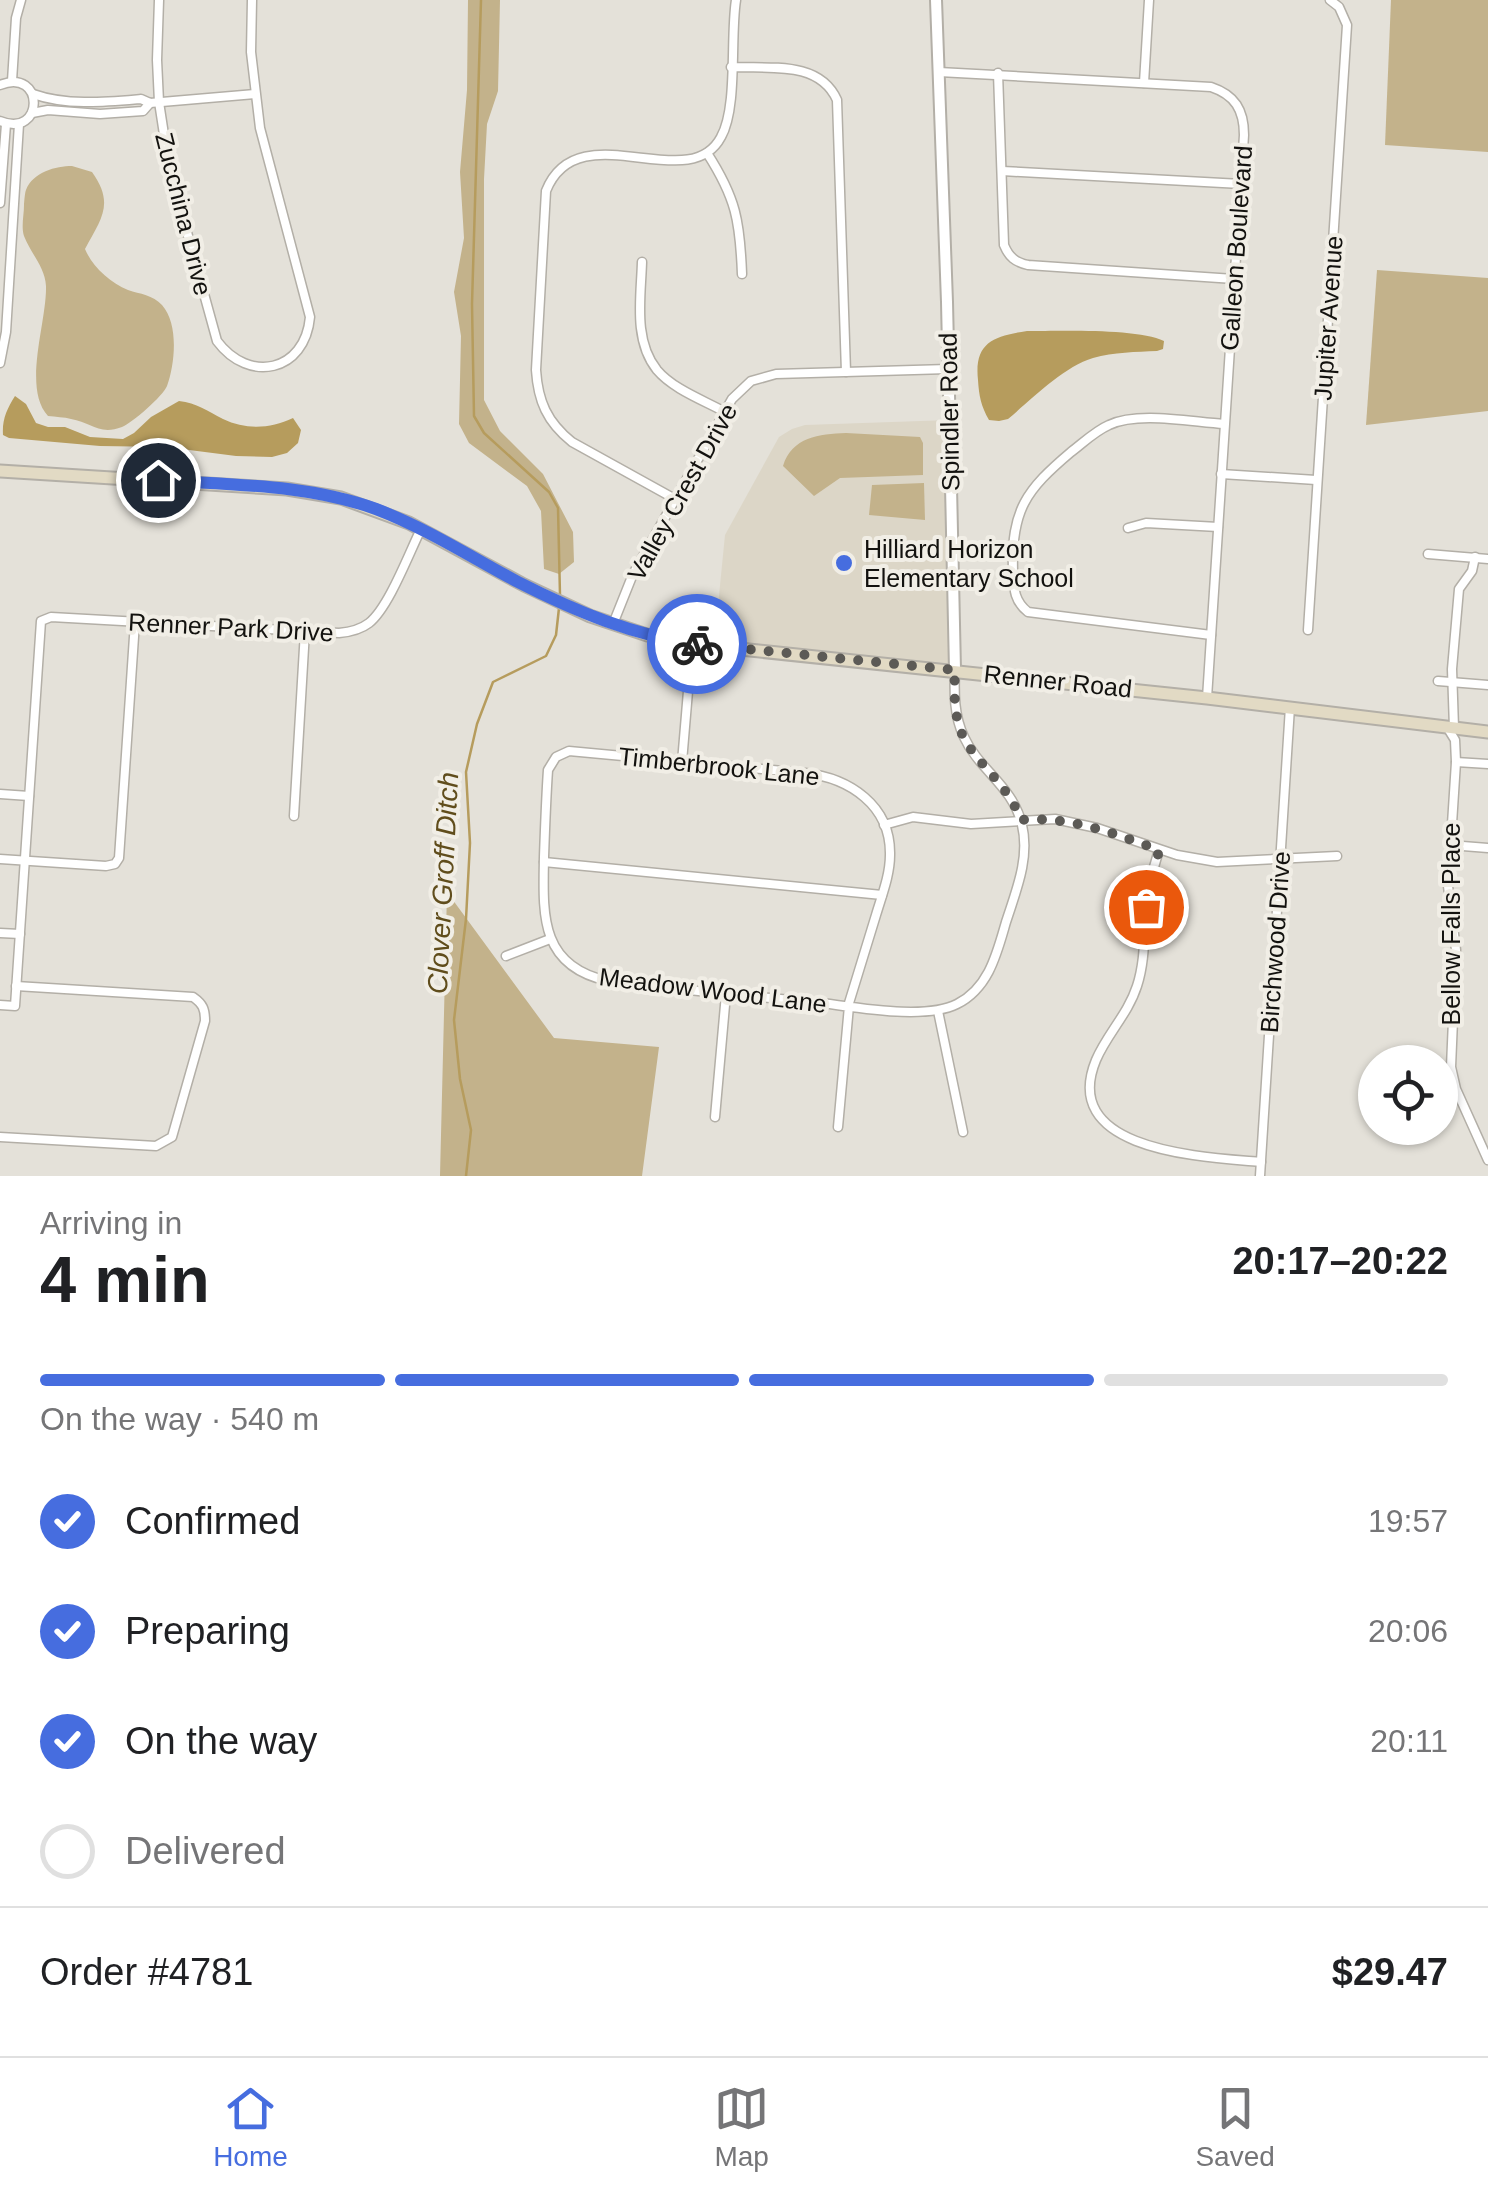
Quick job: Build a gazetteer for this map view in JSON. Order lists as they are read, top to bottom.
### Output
{
  "streets": {
    "main road": ["Renner Road"],
    "street": [
      "Zucchina Drive",
      "Galleon Boulevard",
      "Jupiter Avenue",
      "Spindler Road",
      "Valley Crest Drive",
      "Renner Park Drive",
      "Timberbrook Lane",
      "Bellow Falls Place",
      "Birchwood Drive",
      "Meadow Wood Lane"
    ]
  },
  "crossings": [
    ["Galleon Boulevard", "Spindler Road"],
    ["Galleon Boulevard", "Renner Road"],
    ["Spindler Road", "Valley Crest Drive"],
    ["Spindler Road", "Renner Road"],
    ["Valley Crest Drive", "Renner Road"],
    ["Renner Park Drive", "Renner Road"],
    ["Renner Road", "Bellow Falls Place"],
    ["Renner Road", "Birchwood Drive"]
  ],
  "water": ["Clover Groff Ditch"],
  "places": ["Hilliard Horizon Elementary School"],
  "page": {
    "heading": ["4 min", "Arriving in", "20:17–20:22"],
    "panel": ["Order #4781", "$29.47"],
    "bar": "On the way · 540 m",
    "list": [
      ["Confirmed", "19:57"],
      ["Preparing", "20:06"],
      ["On the way", "20:11"],
      "Delivered"
    ],
    "tabs": ["Home", "Map", "Saved"]
  }
}
